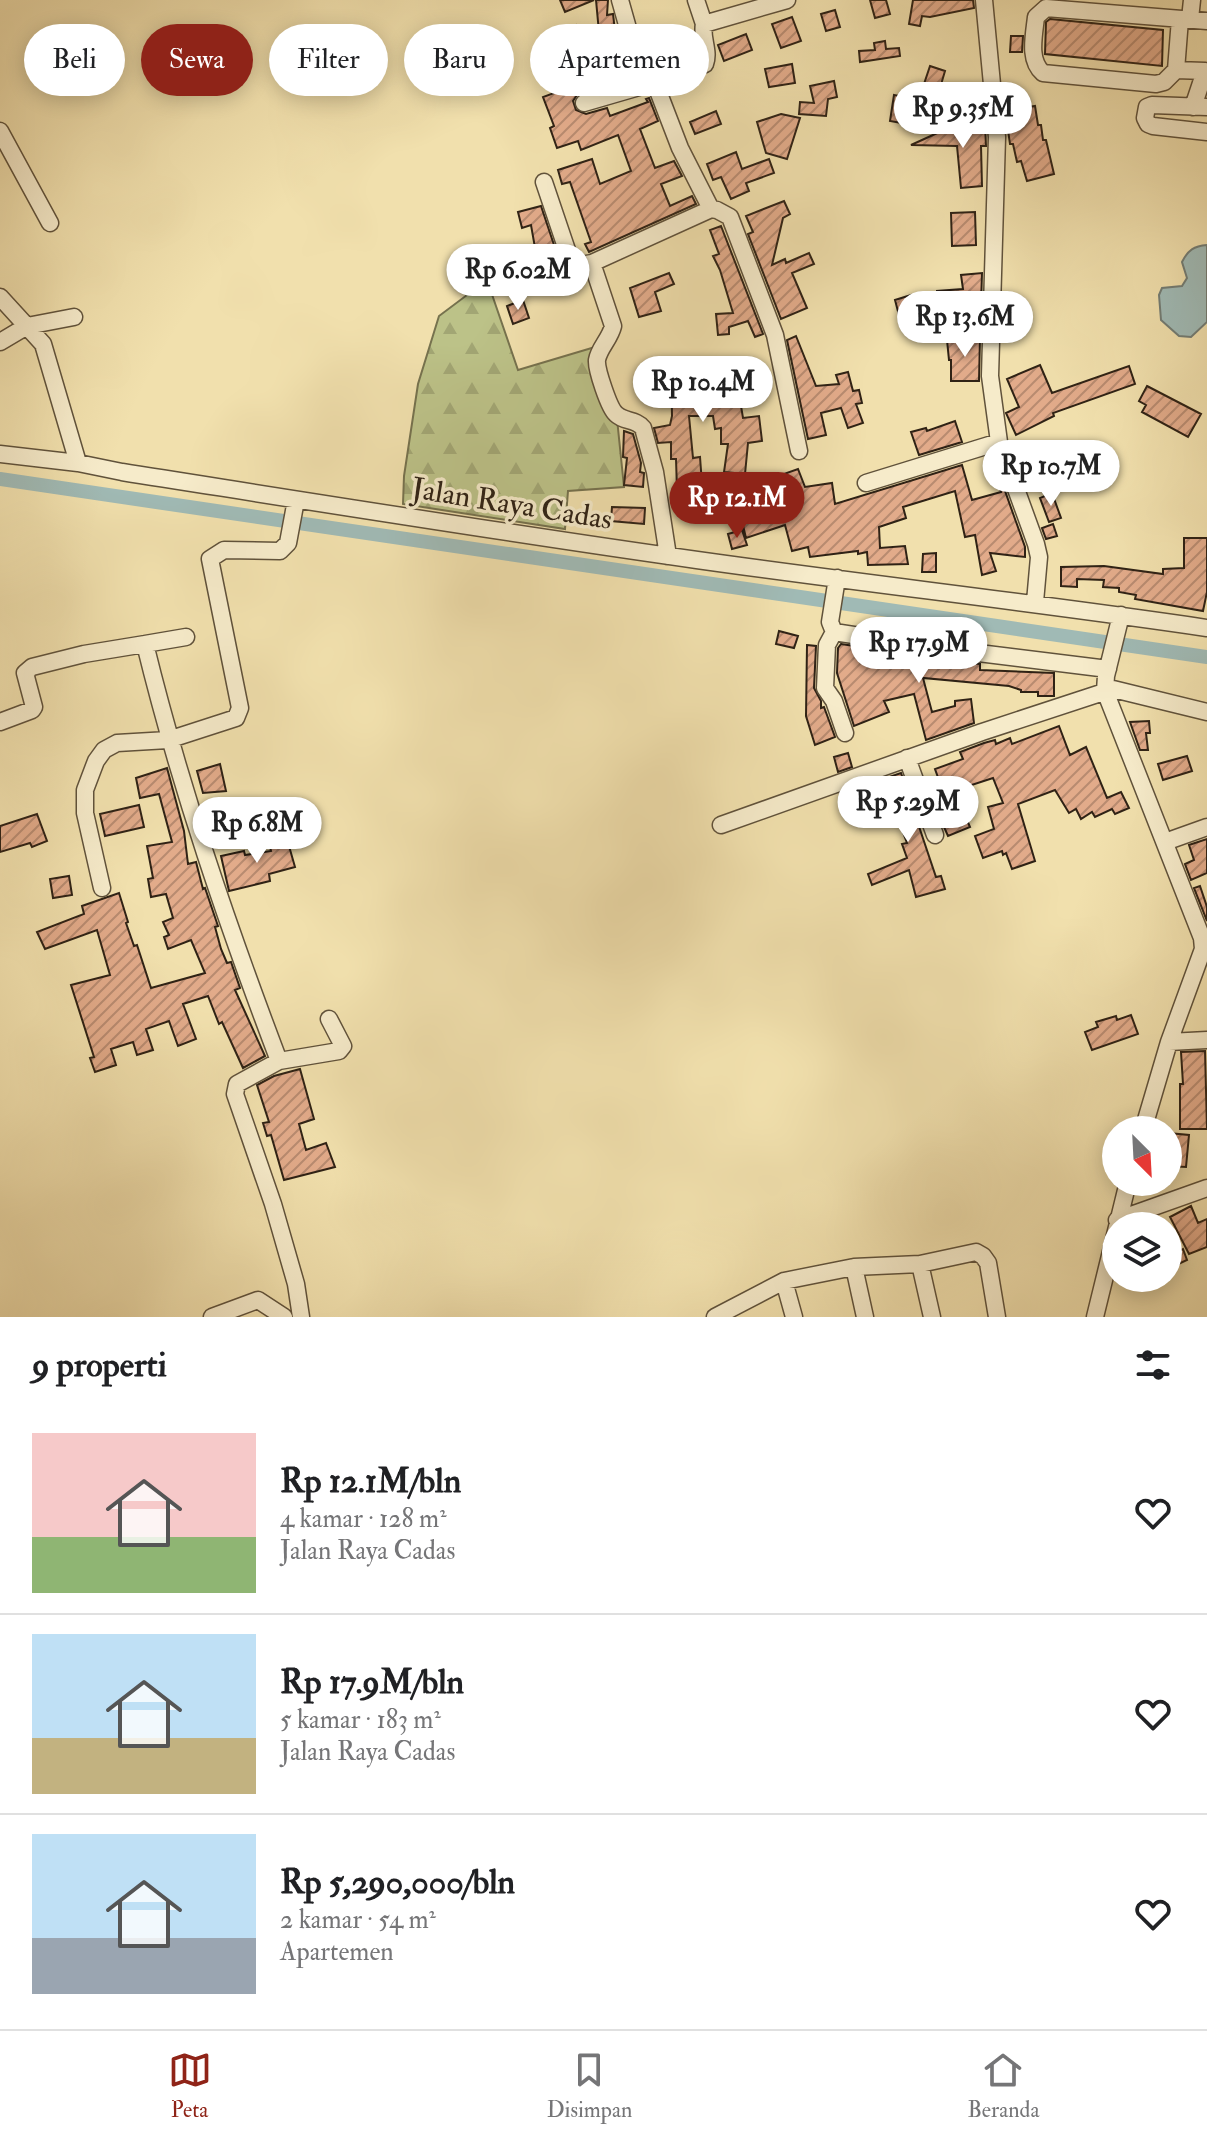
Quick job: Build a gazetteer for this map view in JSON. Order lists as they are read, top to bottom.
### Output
{
  "streets": {
    "street": ["Jalan Raya Cadas"]
  },
  "north": "bottom right",
  "page": {
    "chip": [
      "Beli",
      "Sewa",
      "Filter",
      "Baru",
      "Apartemen"
    ],
    "price": [
      "Rp 9.35M",
      "Rp 6.02M",
      "Rp 13.6M",
      "Rp 10.4M",
      "Rp 10.7M",
      "Rp 12.1M",
      "Rp 17.9M",
      "Rp 5.29M",
      "Rp 6.8M"
    ],
    "heading": "9 properti",
    "list": [
      {
        "name": "Rp 12.1M/bln",
        "note": "4 kamar · 128 m² · Jalan Raya Cadas"
      },
      {
        "name": "Rp 17.9M/bln",
        "note": "5 kamar · 183 m² · Jalan Raya Cadas"
      },
      {
        "name": "Rp 5,290,000/bln",
        "note": "2 kamar · 54 m² · Apartemen"
      }
    ],
    "tabs": ["Peta", "Disimpan", "Beranda"]
  }
}
